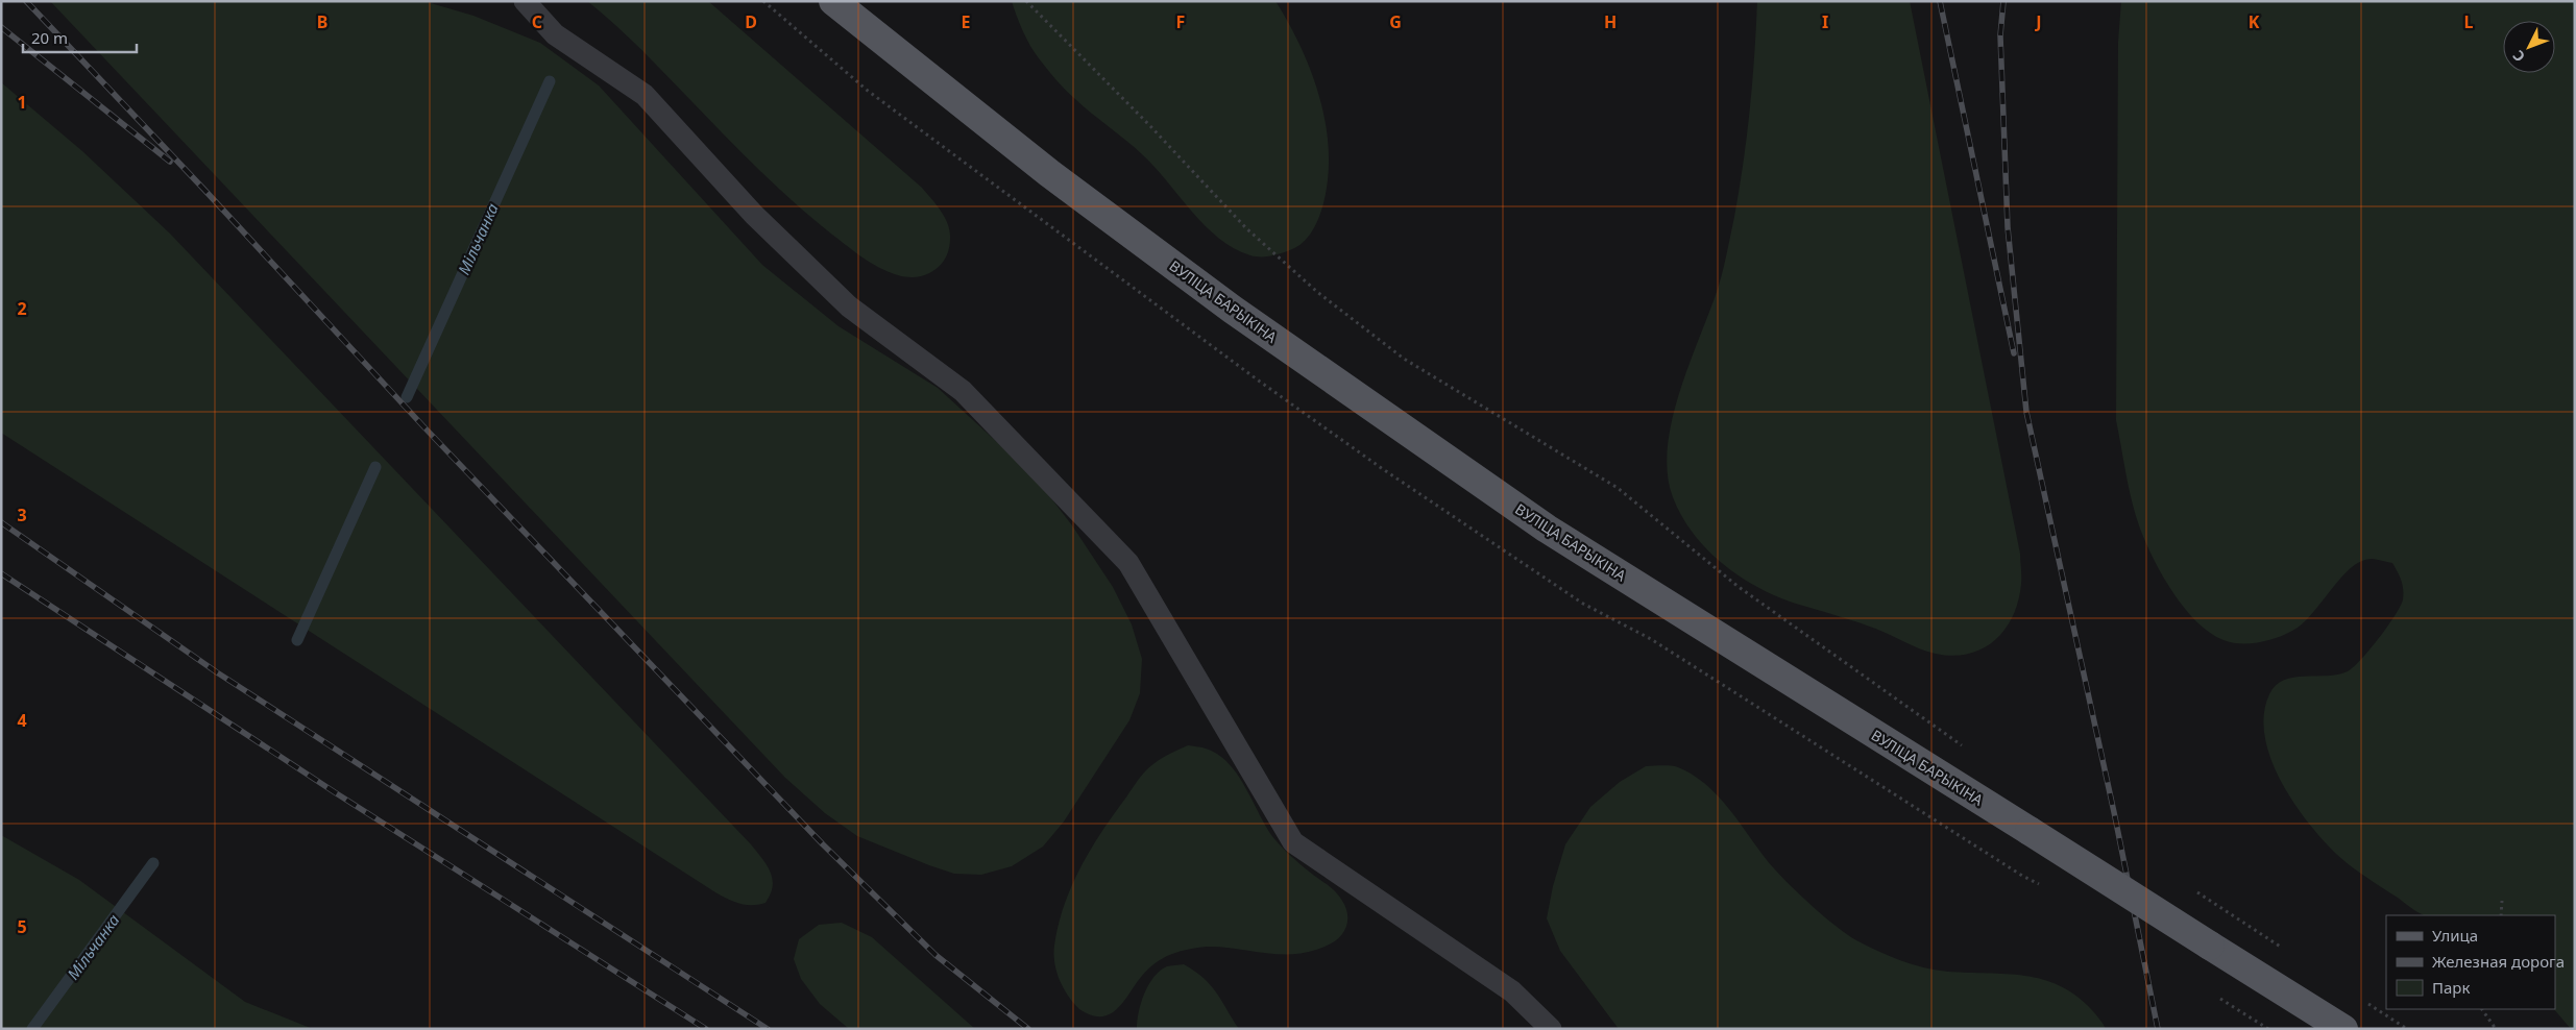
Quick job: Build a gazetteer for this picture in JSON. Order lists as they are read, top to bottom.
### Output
{
  "streets": {
    "main road": ["ВУЛІЦА БАРЫКІНА"]
  },
  "water": ["Мільчанка"],
  "legend": ["Улица", "Железная дорога", "Парк"],
  "scale_bar": "20 m",
  "north": "bottom left",
  "grid": {
    "columns": [
      "B",
      "C",
      "D",
      "E",
      "F",
      "G",
      "H",
      "I",
      "J",
      "K",
      "L"
    ],
    "rows": [
      "1",
      "2",
      "3",
      "4",
      "5"
    ]
  }
}
